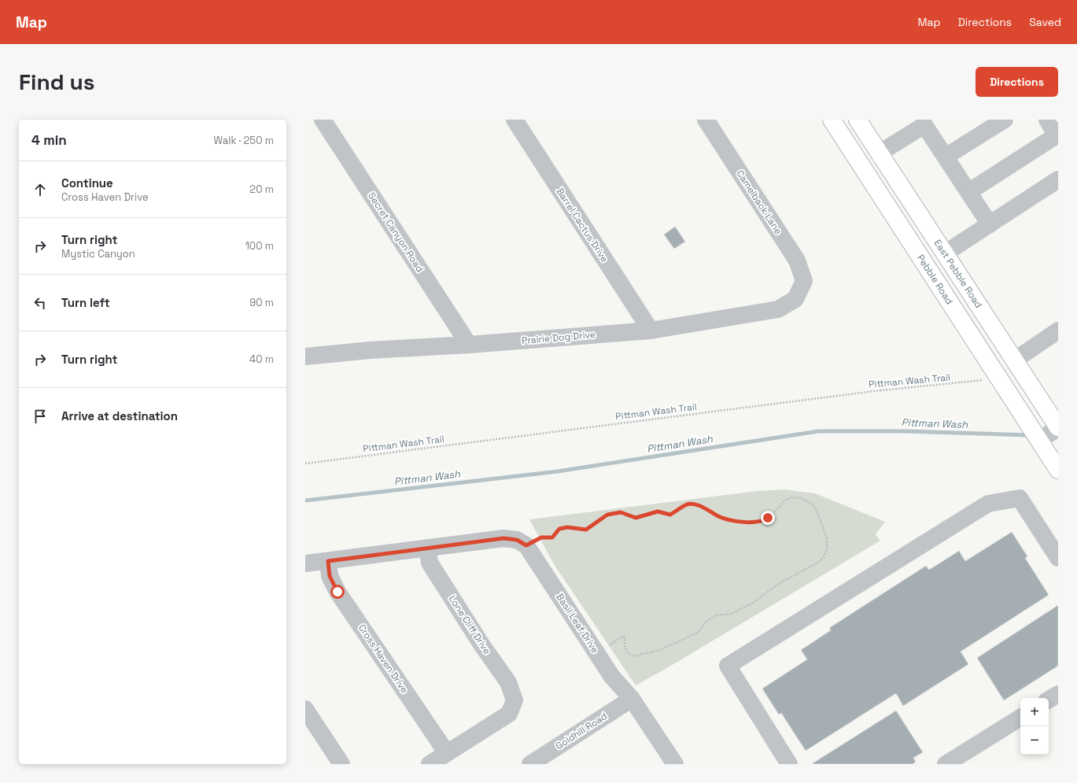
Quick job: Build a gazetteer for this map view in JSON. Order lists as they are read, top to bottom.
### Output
{
  "streets": {
    "main road": ["East Pebble Road", "Pebble Road"],
    "street": [
      "Camelback Lane",
      "Barrel Cactus Drive",
      "Secret Canyon Road",
      "Prairie Dog Drive",
      "Basil Leaf Drive",
      "Lone Cliff Drive",
      "Cross Haven Drive",
      "Goldhill Road"
    ],
    "path": ["Pittman Wash Trail"]
  },
  "crossings": [
    ["Camelback Lane", "Prairie Dog Drive"],
    ["Barrel Cactus Drive", "Prairie Dog Drive"],
    ["Secret Canyon Road", "Prairie Dog Drive"],
    ["Basil Leaf Drive", "Goldhill Road"],
    ["Lone Cliff Drive", "Cross Haven Drive"]
  ],
  "water": ["Pittman Wash"],
  "page": {
    "header": "Map",
    "nav": ["Map", "Directions", "Saved"],
    "buttons": "Directions",
    "title": "Find us",
    "heading": ["4 min", "Walk · 250 m"],
    "list": [
      ["Continue", "Cross Haven Drive", "20 m"],
      ["Turn right", "Mystic Canyon", "100 m"],
      ["Turn left", "90 m"],
      ["Turn right", "40 m"],
      "Arrive at destination"
    ],
    "map_buttons": ["+", "−"]
  }
}
